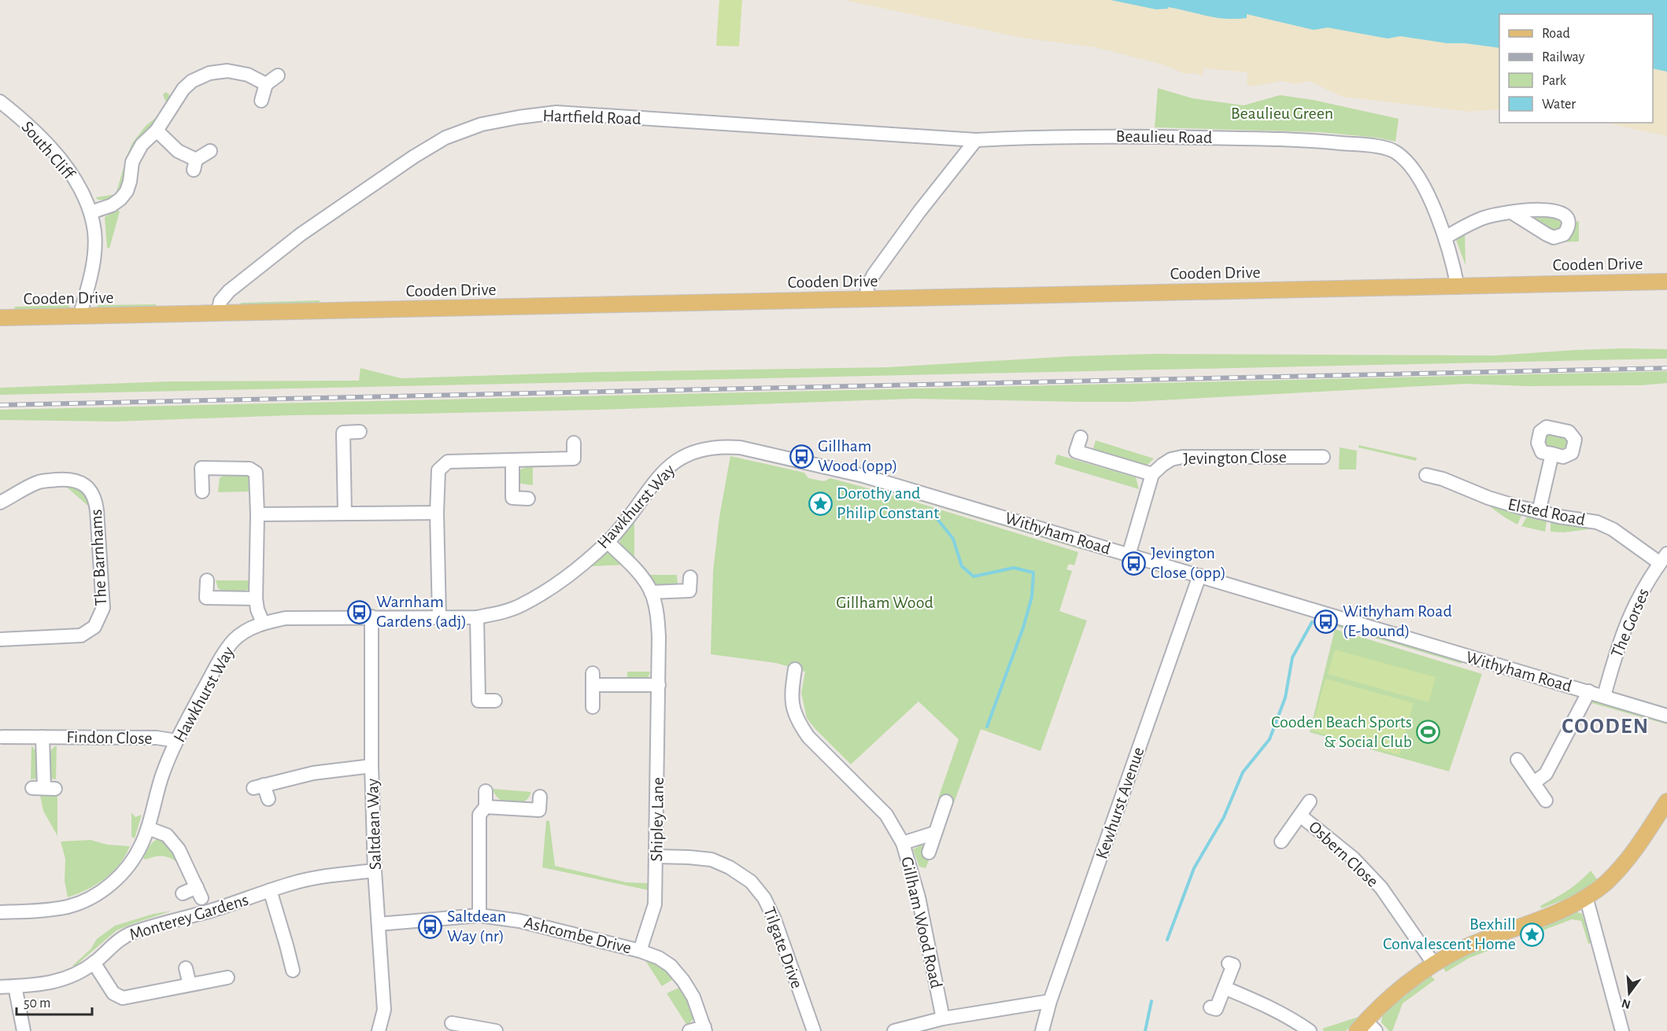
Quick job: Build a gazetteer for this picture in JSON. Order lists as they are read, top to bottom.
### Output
{
  "streets": {
    "main road": ["Cooden Drive"],
    "street": [
      "Hartfield Road",
      "Beaulieu Road",
      "South Cliff",
      "Jevington Close",
      "Hawkhurst Way",
      "Elsted Road",
      "Withyham Road",
      "The Barnhams",
      "The Gorses",
      "Findon Close",
      "Kewhurst Avenue",
      "Shipley Lane",
      "Saltdean Way",
      "Osbern Close",
      "Monterey Gardens",
      "Gillham Wood Road",
      "Ashcombe Drive",
      "Tilgate Drive"
    ]
  },
  "crossings": [
    ["Hartfield Road", "Beaulieu Road"],
    ["Hartfield Road", "Cooden Drive"],
    ["Beaulieu Road", "Cooden Drive"],
    ["South Cliff", "Cooden Drive"],
    ["Hawkhurst Way", "Withyham Road"],
    ["Hawkhurst Way", "Findon Close"],
    ["Hawkhurst Way", "Shipley Lane"],
    ["Hawkhurst Way", "Saltdean Way"],
    ["Elsted Road", "The Gorses"],
    ["Withyham Road", "The Gorses"],
    ["Withyham Road", "Kewhurst Avenue"],
    ["Shipley Lane", "Ashcombe Drive"],
    ["Shipley Lane", "Tilgate Drive"],
    ["Saltdean Way", "Monterey Gardens"],
    ["Saltdean Way", "Ashcombe Drive"]
  ],
  "districts": ["COODEN"],
  "parks": ["Beaulieu Green", "Gillham Wood"],
  "places": {
    "bus stop": [
      "Gillham Wood (opp)",
      "Jevington Close (opp)",
      "Warnham Gardens (adj)",
      "Withyham Road (E-bound)",
      "Saltdean Way (nr)"
    ],
    "place": ["Dorothy and Philip Constant", "Bexhill Convalescent Home"],
    "sports": ["Cooden Beach Sports & Social Club"]
  },
  "legend": [
    "Road",
    "Railway",
    "Park",
    "Water"
  ],
  "scale_bar": "50 m",
  "north": "bottom"
}
